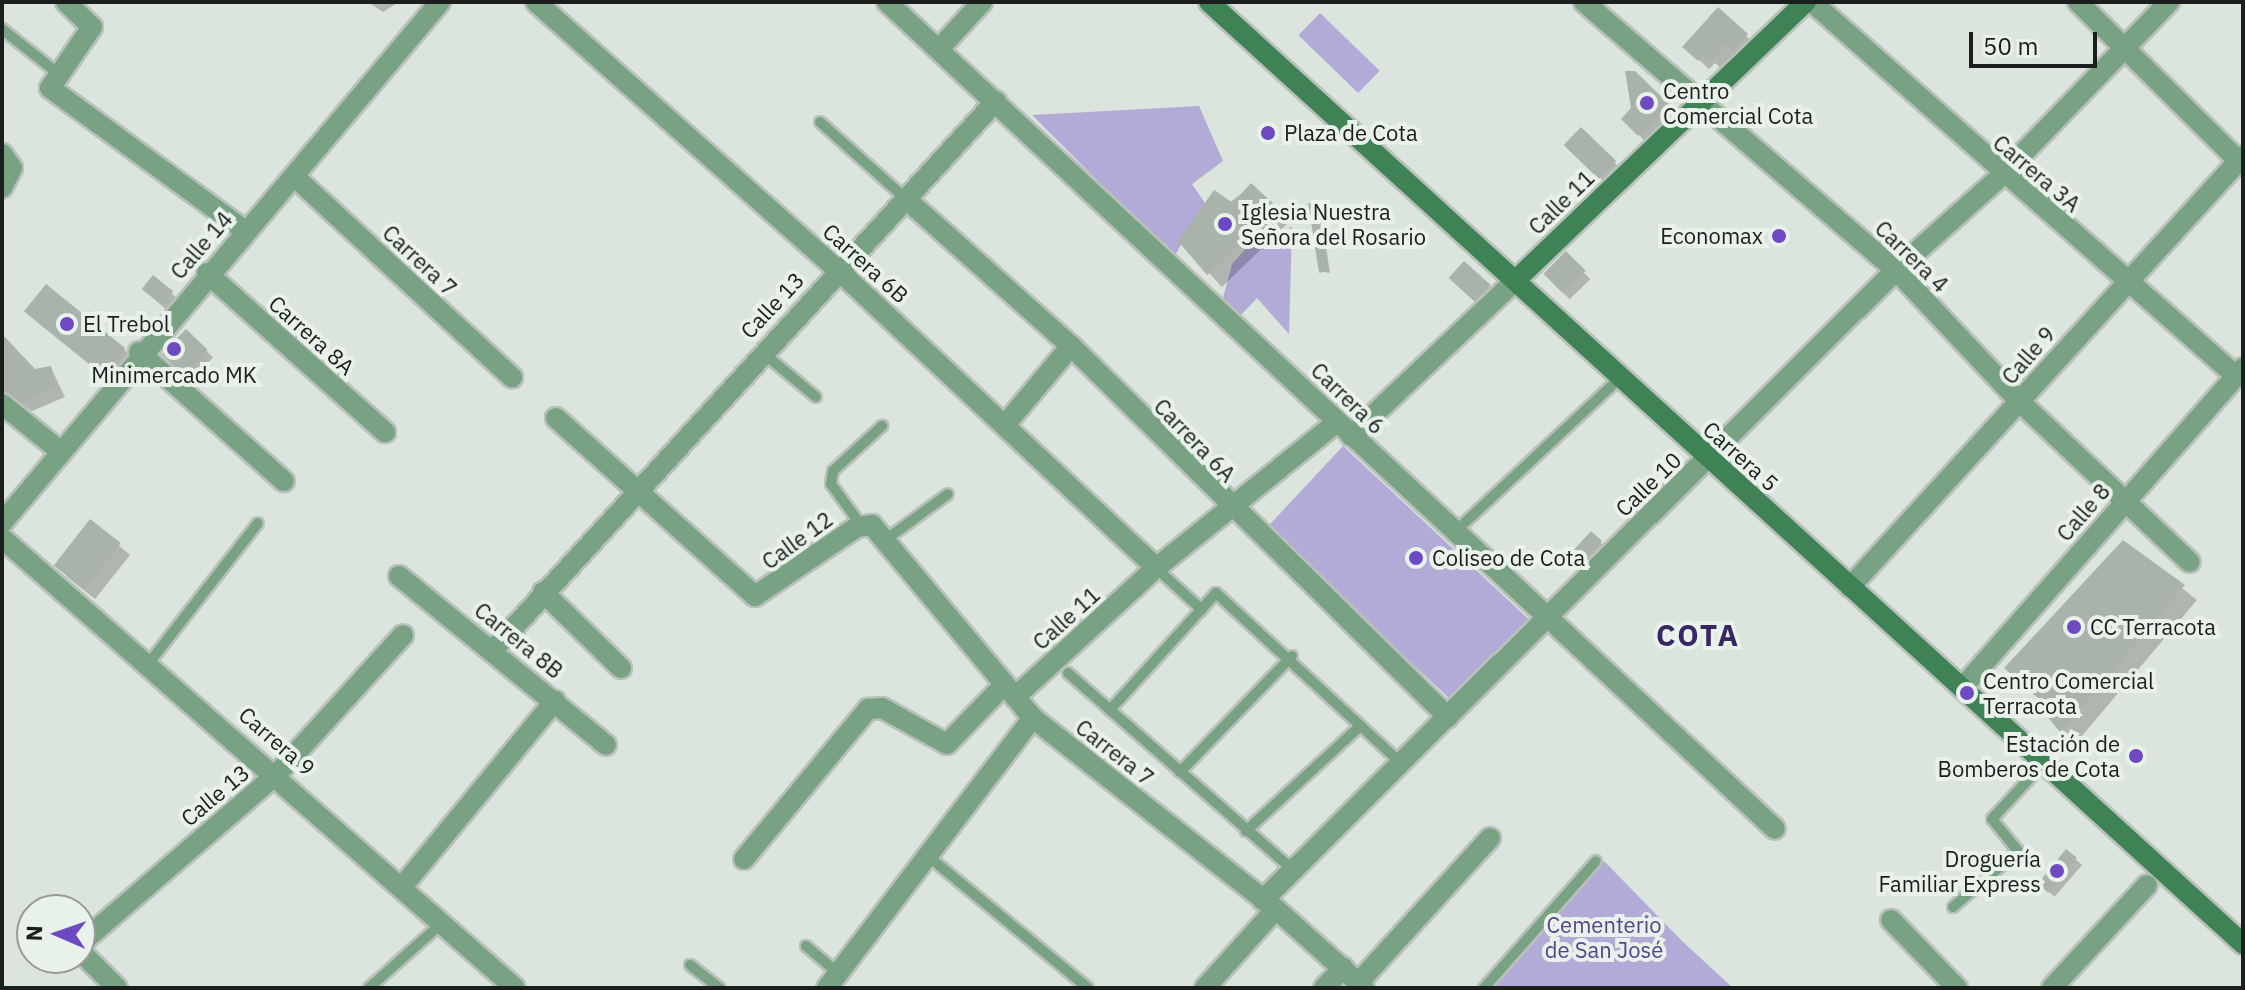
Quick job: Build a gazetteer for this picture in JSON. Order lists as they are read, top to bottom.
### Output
{
  "streets": {
    "main road": ["Calle 11", "Carrera 5"],
    "street": [
      "Carrera 3A",
      "Calle 14",
      "Carrera 4",
      "Carrera 7",
      "Carrera 6B",
      "Calle 13",
      "Carrera 8A",
      "Calle 9",
      "Carrera 6",
      "Carrera 6A",
      "Calle 10",
      "Calle 8",
      "Calle 12",
      "Carrera 8B",
      "Carrera 9"
    ]
  },
  "crossings": [
    ["Carrera 3A", "Calle 11"],
    ["Carrera 3A", "Calle 9"],
    ["Carrera 3A", "Calle 10"],
    ["Carrera 3A", "Calle 8"],
    ["Calle 11", "Carrera 4"],
    ["Calle 11", "Carrera 7"],
    ["Calle 11", "Carrera 6B"],
    ["Calle 11", "Carrera 6"],
    ["Calle 11", "Carrera 6A"],
    ["Calle 11", "Carrera 5"],
    ["Calle 14", "Carrera 7"],
    ["Calle 14", "Carrera 8A"],
    ["Carrera 4", "Calle 9"],
    ["Carrera 4", "Calle 10"],
    ["Carrera 4", "Calle 8"],
    ["Carrera 7", "Calle 10"],
    ["Carrera 7", "Calle 12"],
    ["Carrera 6B", "Calle 13"],
    ["Calle 13", "Carrera 6"],
    ["Calle 13", "Carrera 6A"],
    ["Calle 13", "Calle 12"],
    ["Calle 13", "Carrera 8B"],
    ["Calle 13", "Carrera 9"],
    ["Calle 9", "Carrera 5"],
    ["Carrera 6", "Calle 10"],
    ["Carrera 6A", "Calle 10"],
    ["Carrera 5", "Calle 10"],
    ["Carrera 5", "Calle 8"]
  ],
  "districts": ["COTA"],
  "parks": ["Cementerio de San José"],
  "places": [
    "Centro Comercial Cota",
    "Plaza de Cota",
    "Iglesia Nuestra Señora del Rosario",
    "Economax",
    "El Trebol",
    "Minimercado MK",
    "Coliseo de Cota",
    "CC Terracota",
    "Centro Comercial Terracota",
    "Estación de Bomberos de Cota",
    "Droguería Familiar Express"
  ],
  "scale_bar": "50 m",
  "north": "left"
}
